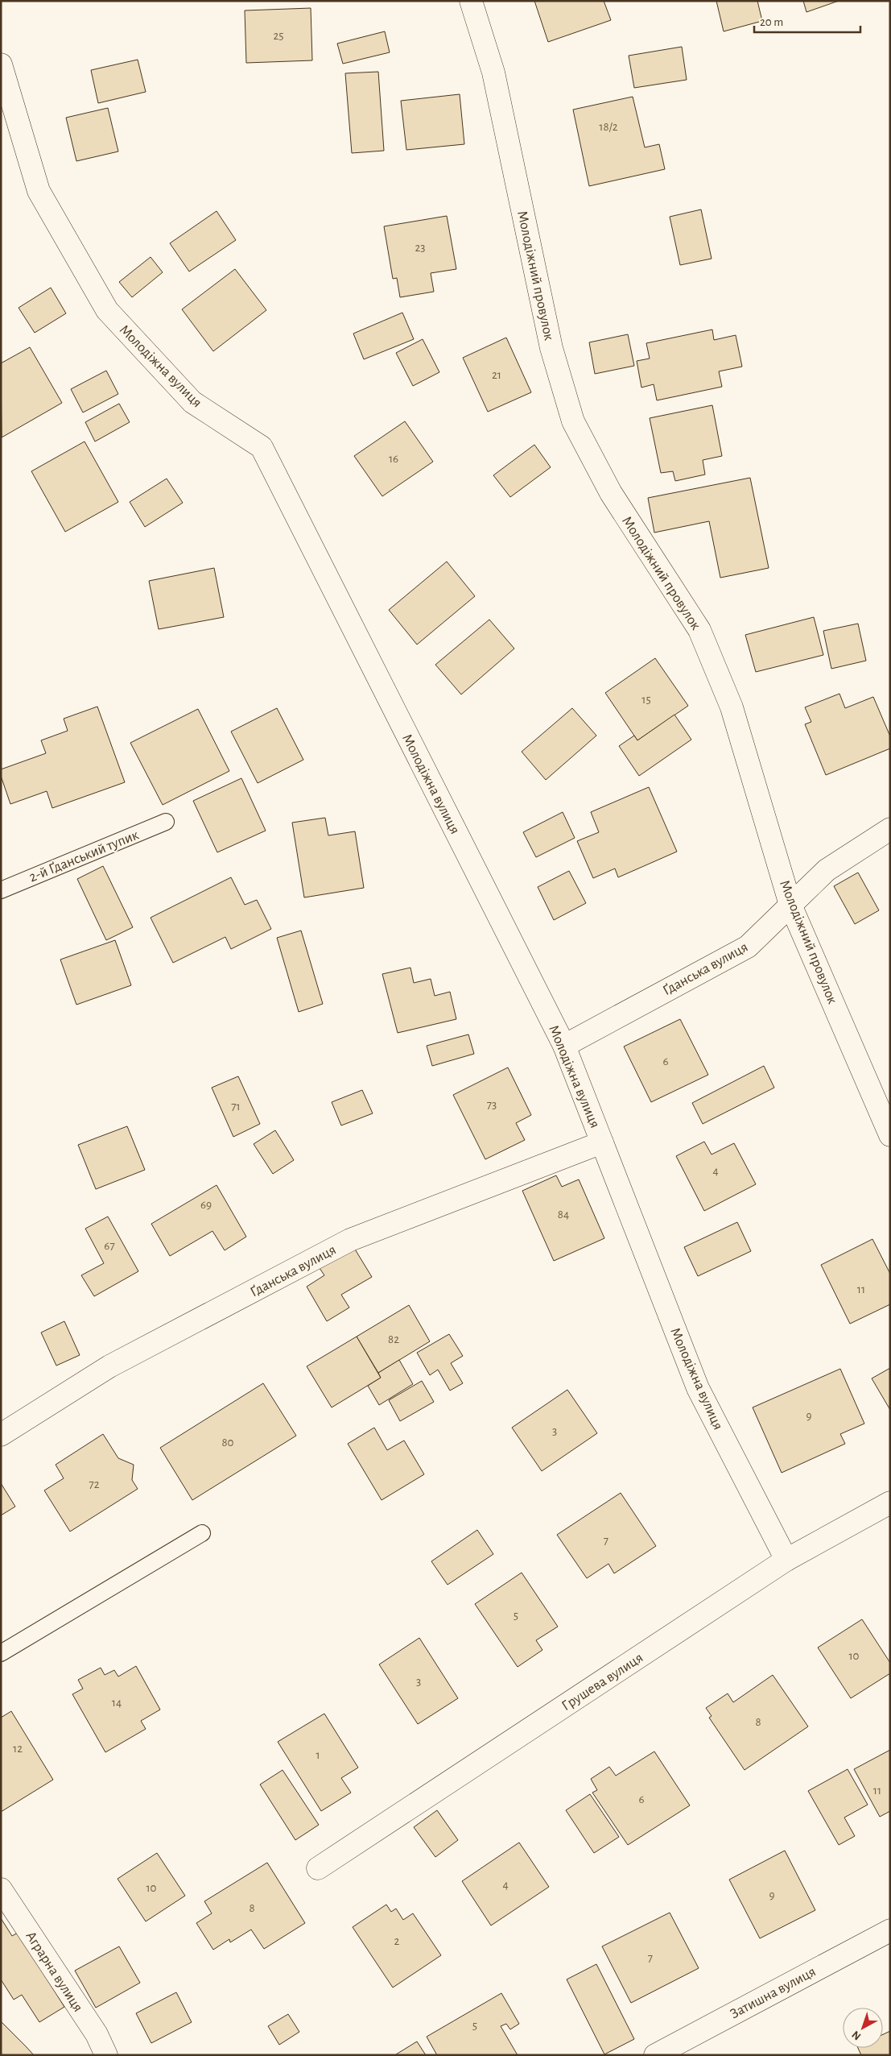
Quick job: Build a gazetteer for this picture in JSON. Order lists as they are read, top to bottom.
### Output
{
  "streets": {
    "street": [
      "Молодіжний провулок",
      "Молодіжна вулиця",
      "Ґданська вулиця",
      "Грушева вулиця",
      "Аграрна вулиця",
      "Затишна вулиця"
    ],
    "lane": ["2-й Ґданський тупик"]
  },
  "crossings": [
    ["Молодіжний провулок", "Ґданська вулиця"],
    ["Молодіжна вулиця", "Ґданська вулиця"],
    ["Молодіжна вулиця", "Грушева вулиця"]
  ],
  "house_numbers": [
    "25",
    "18/2",
    "23",
    "21",
    "16",
    "15",
    "6",
    "73",
    "71",
    "4",
    "69",
    "84",
    "67",
    "11",
    "82",
    "9",
    "3",
    "80",
    "72",
    "7",
    "5",
    "10",
    "3",
    "14",
    "8",
    "12",
    "1",
    "11",
    "6",
    "4",
    "10",
    "9",
    "8",
    "2",
    "7",
    "5"
  ],
  "scale_bar": "20 m",
  "north": "bottom left"
}
